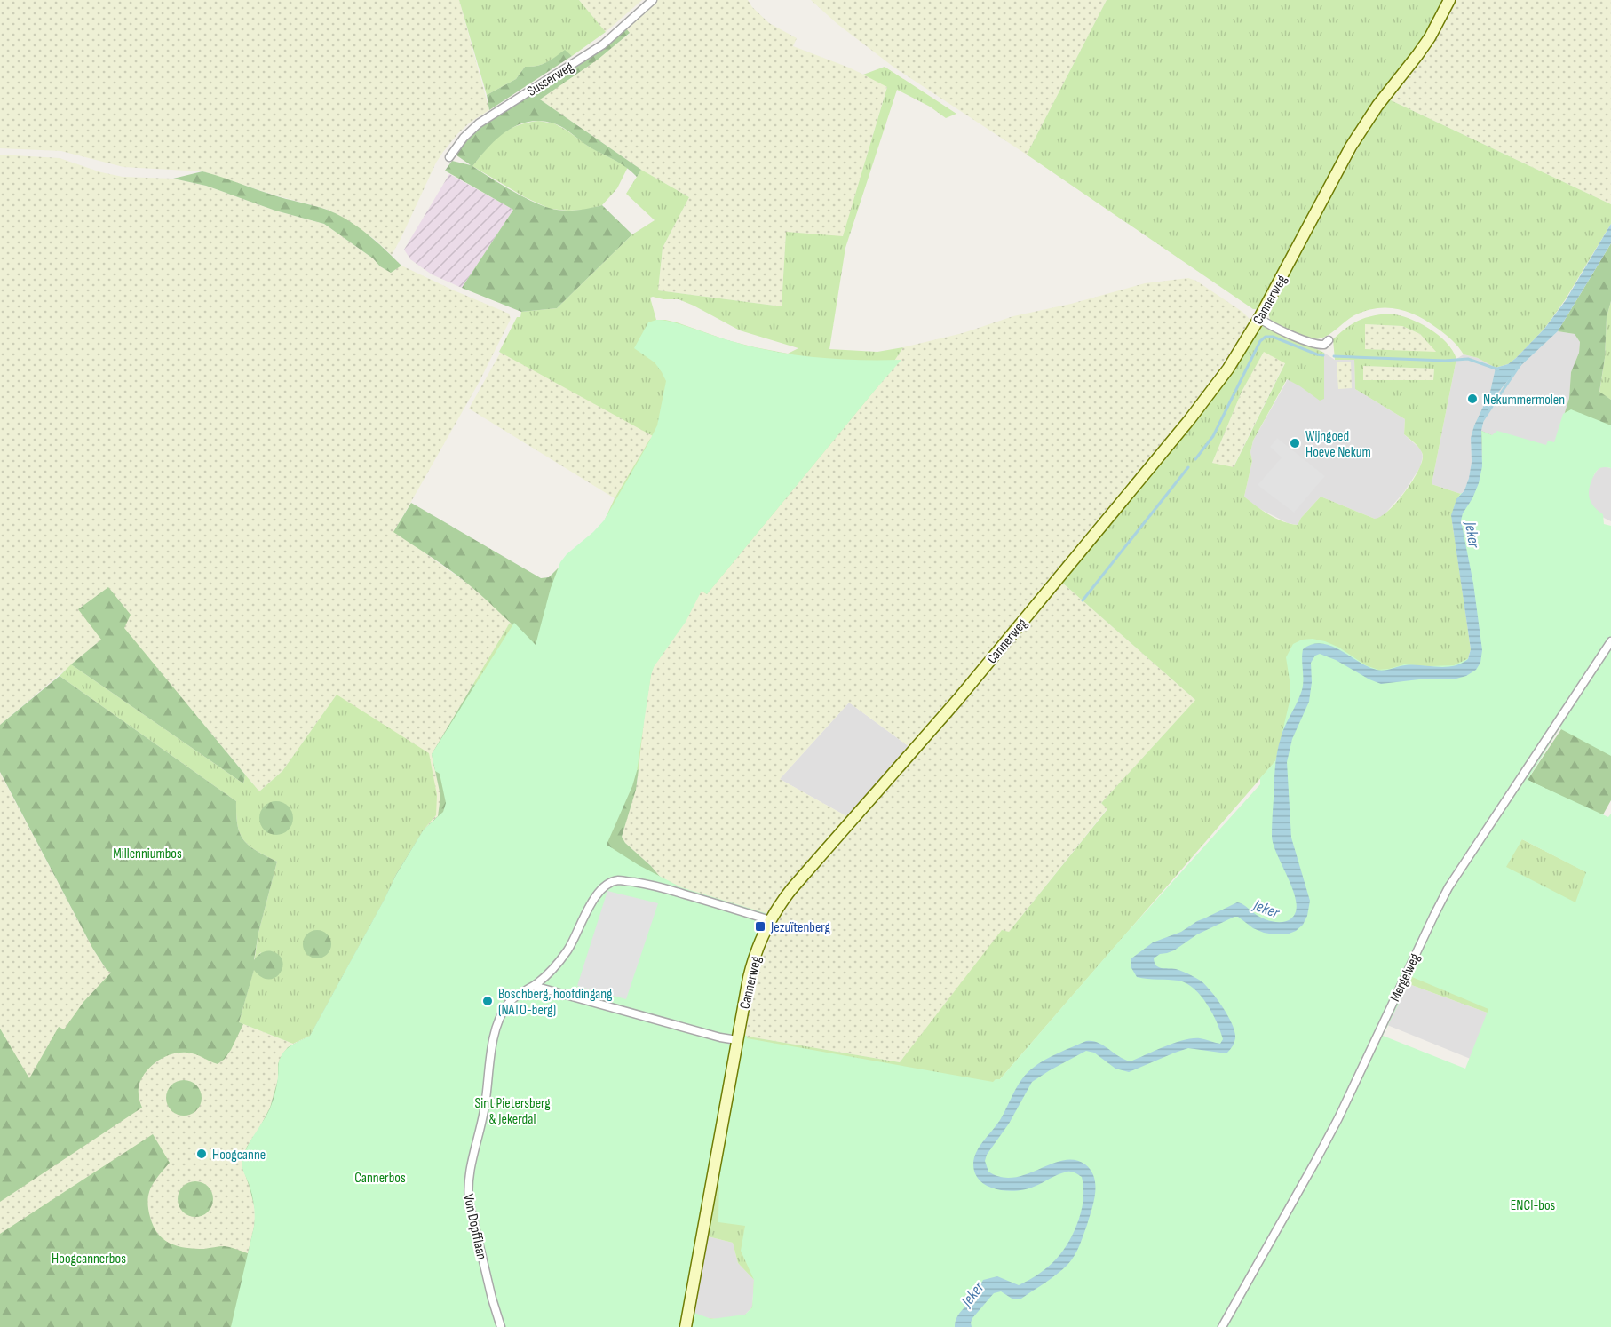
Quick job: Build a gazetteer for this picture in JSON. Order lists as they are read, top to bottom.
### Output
{
  "streets": {
    "main road": ["Cannerweg"],
    "street": ["Susserweg", "Mergelweg", "Von Dopfflaan"]
  },
  "crossings": [
    ["Cannerweg", "Von Dopfflaan"]
  ],
  "water": ["Jeker"],
  "parks": [
    "Millenniumbos",
    "Sint Pietersberg & Jekerdal",
    "Cannerbos",
    "ENCI-bos",
    "Hoogcannerbos"
  ],
  "places": {
    "other": [
      "Nekummermolen",
      "Wijngoed Hoeve Nekum",
      "Boschberg, hoofdingang (NATO-berg)",
      "Hoogcanne"
    ],
    "transit": ["Jezuïtenberg"]
  }
}
